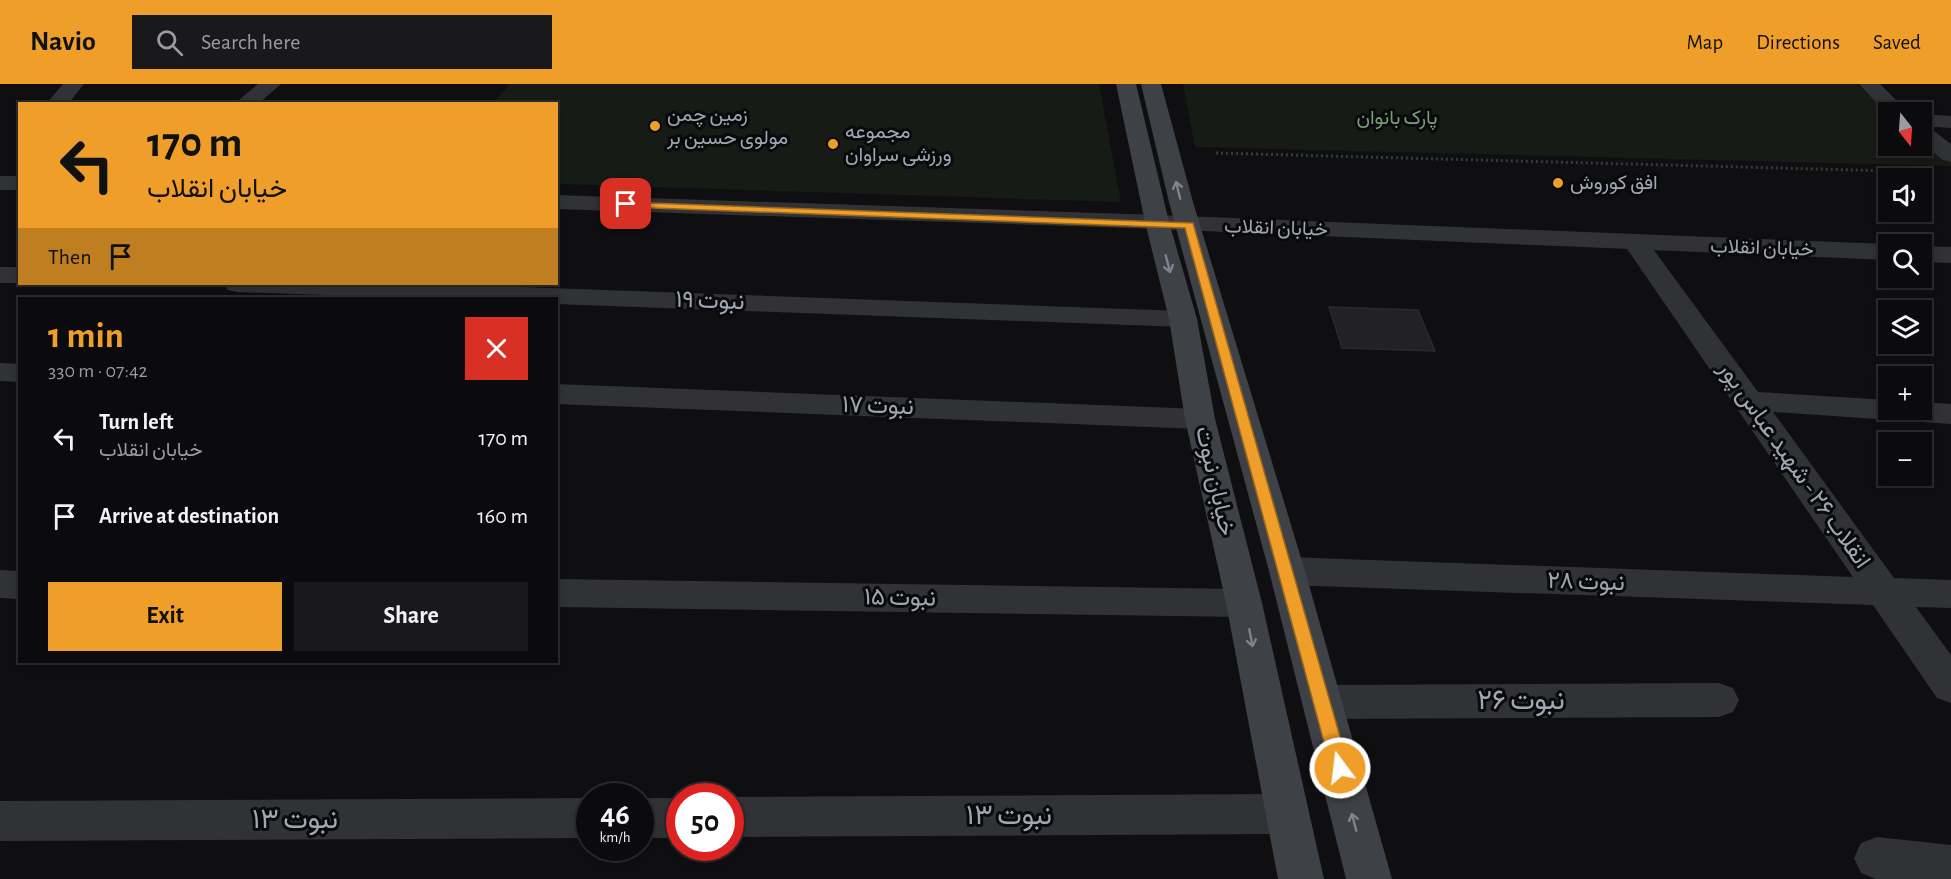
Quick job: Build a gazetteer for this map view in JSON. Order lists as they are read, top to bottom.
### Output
{
  "streets": {
    "main road": ["خیابان نبوت"],
    "street": [
      "خیابان انقلاب",
      "نبوت ۱۹",
      "نبوت ۱۷",
      "انقلاب ۲۶ - شهید عباس پور",
      "نبوت ۲۸",
      "نبوت ۱۵",
      "نبوت ۲۶",
      "نبوت ۱۳"
    ]
  },
  "crossings": [
    ["خیابان انقلاب", "انقلاب ۲۶ - شهید عباس پور"],
    ["خیابان انقلاب", "خیابان نبوت"],
    ["نبوت ۱۹", "خیابان نبوت"],
    ["نبوت ۱۷", "خیابان نبوت"],
    ["انقلاب ۲۶ - شهید عباس پور", "نبوت ۲۸"],
    ["خیابان نبوت", "نبوت ۲۸"],
    ["خیابان نبوت", "نبوت ۱۵"],
    ["خیابان نبوت", "نبوت ۲۶"],
    ["خیابان نبوت", "نبوت ۱۳"]
  ],
  "parks": ["پارک بانوان"],
  "places": ["زمین چمن مولوی حسین بر", "مجموعه ورزشی سراوان", "افق کوروش"],
  "north": "bottom",
  "page": {
    "header": "Navio",
    "search": "Search here",
    "nav": ["Map", "Directions", "Saved"],
    "map_buttons": ["+", "−"],
    "turn": ["170 m", "خیابان انقلاب"],
    "then": "Then",
    "heading": ["1 min", "330 m · 07:42"],
    "list": [
      {
        "name": "Turn left",
        "note": "خیابان انقلاب",
        "value": "170 m"
      },
      {
        "name": "Arrive at destination",
        "value": "160 m"
      }
    ],
    "buttons": ["Exit", "Share"],
    "speed": "46 km/h",
    "limit": "50"
  }
}
